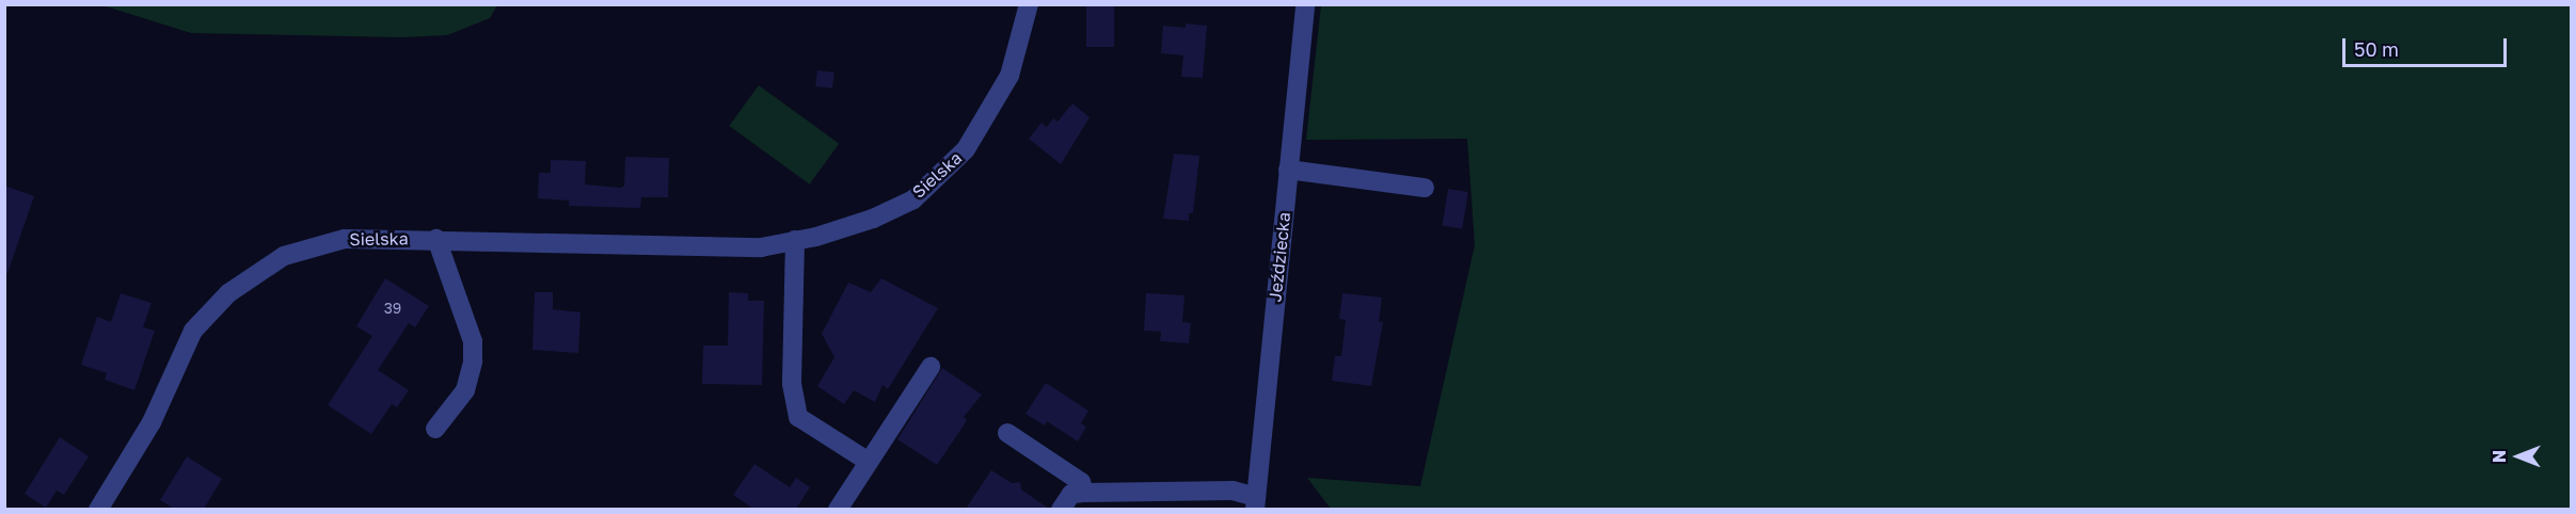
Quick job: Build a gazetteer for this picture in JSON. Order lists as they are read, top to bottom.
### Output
{
  "streets": {
    "street": ["Sielska", "Jeździecka"]
  },
  "house_numbers": ["39"],
  "scale_bar": "50 m",
  "north": "left"
}
